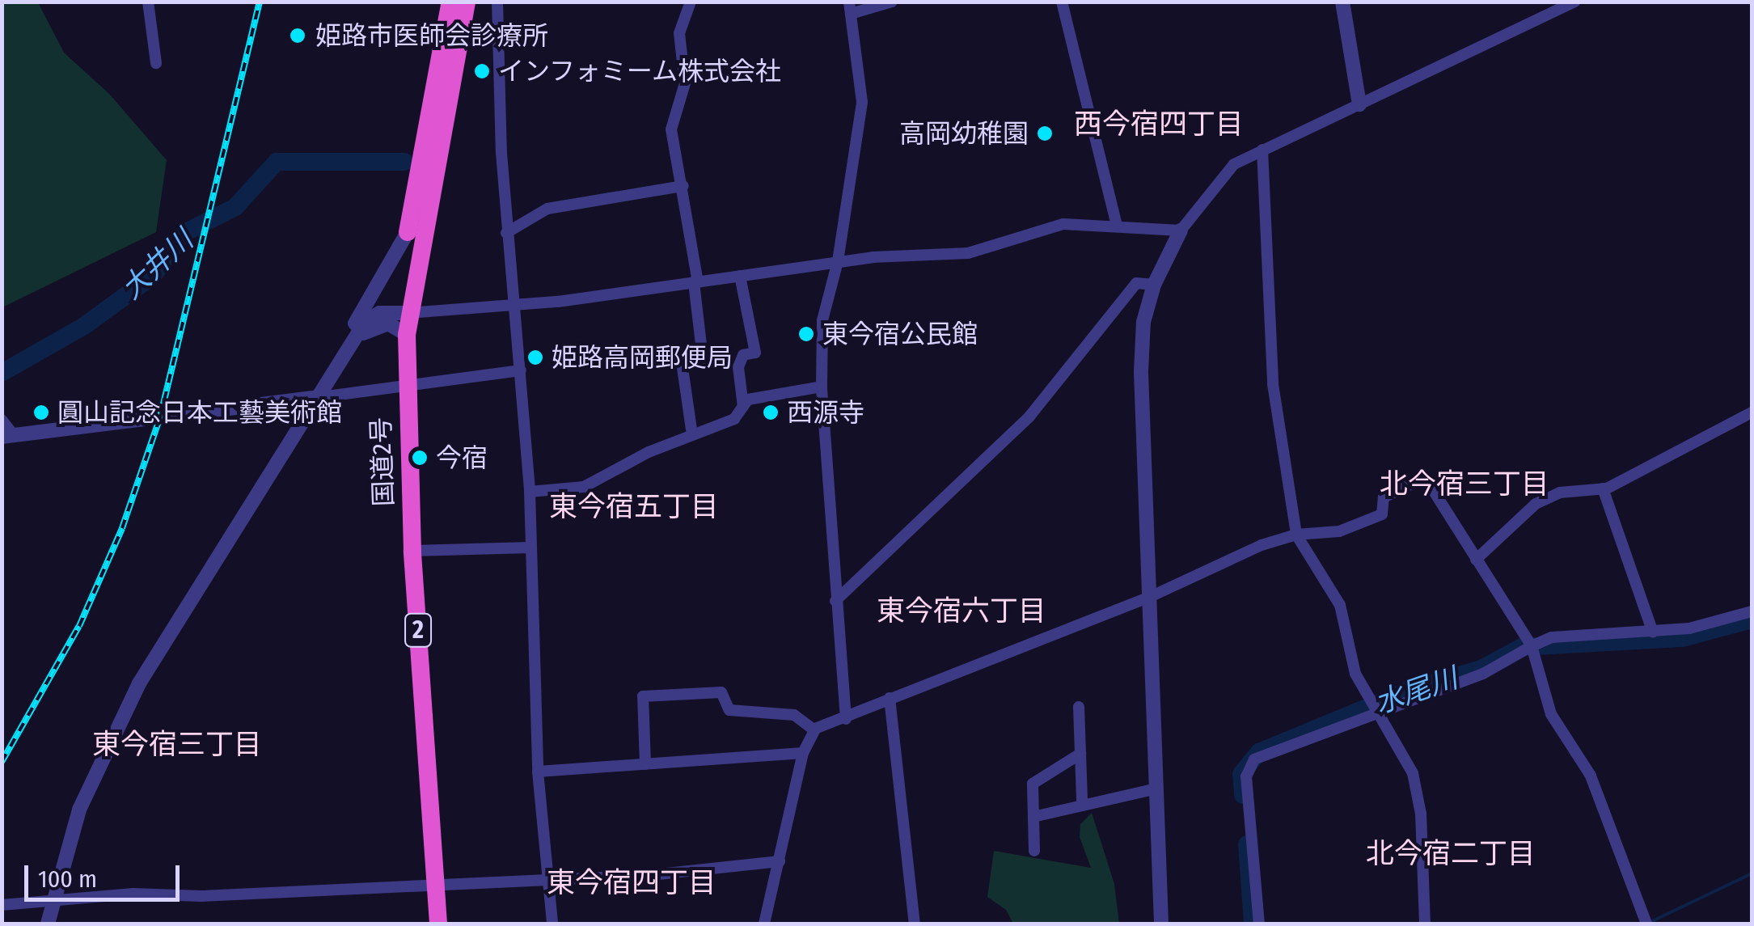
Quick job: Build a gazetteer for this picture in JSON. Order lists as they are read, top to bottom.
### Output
{
  "streets": {
    "highway": ["国道2号", "2"]
  },
  "districts": [
    "西今宿四丁目",
    "北今宿三丁目",
    "東今宿五丁目",
    "東今宿六丁目",
    "東今宿三丁目",
    "北今宿二丁目",
    "東今宿四丁目"
  ],
  "water": ["大井川", "水尾川"],
  "places": [
    "姫路市医師会診療所",
    "インフォミーム株式会社",
    "高岡幼稚園",
    "東今宿公民館",
    "姫路高岡郵便局",
    "圓山記念日本工藝美術館",
    "西源寺",
    "今宿"
  ],
  "scale_bar": "100 m"
}
